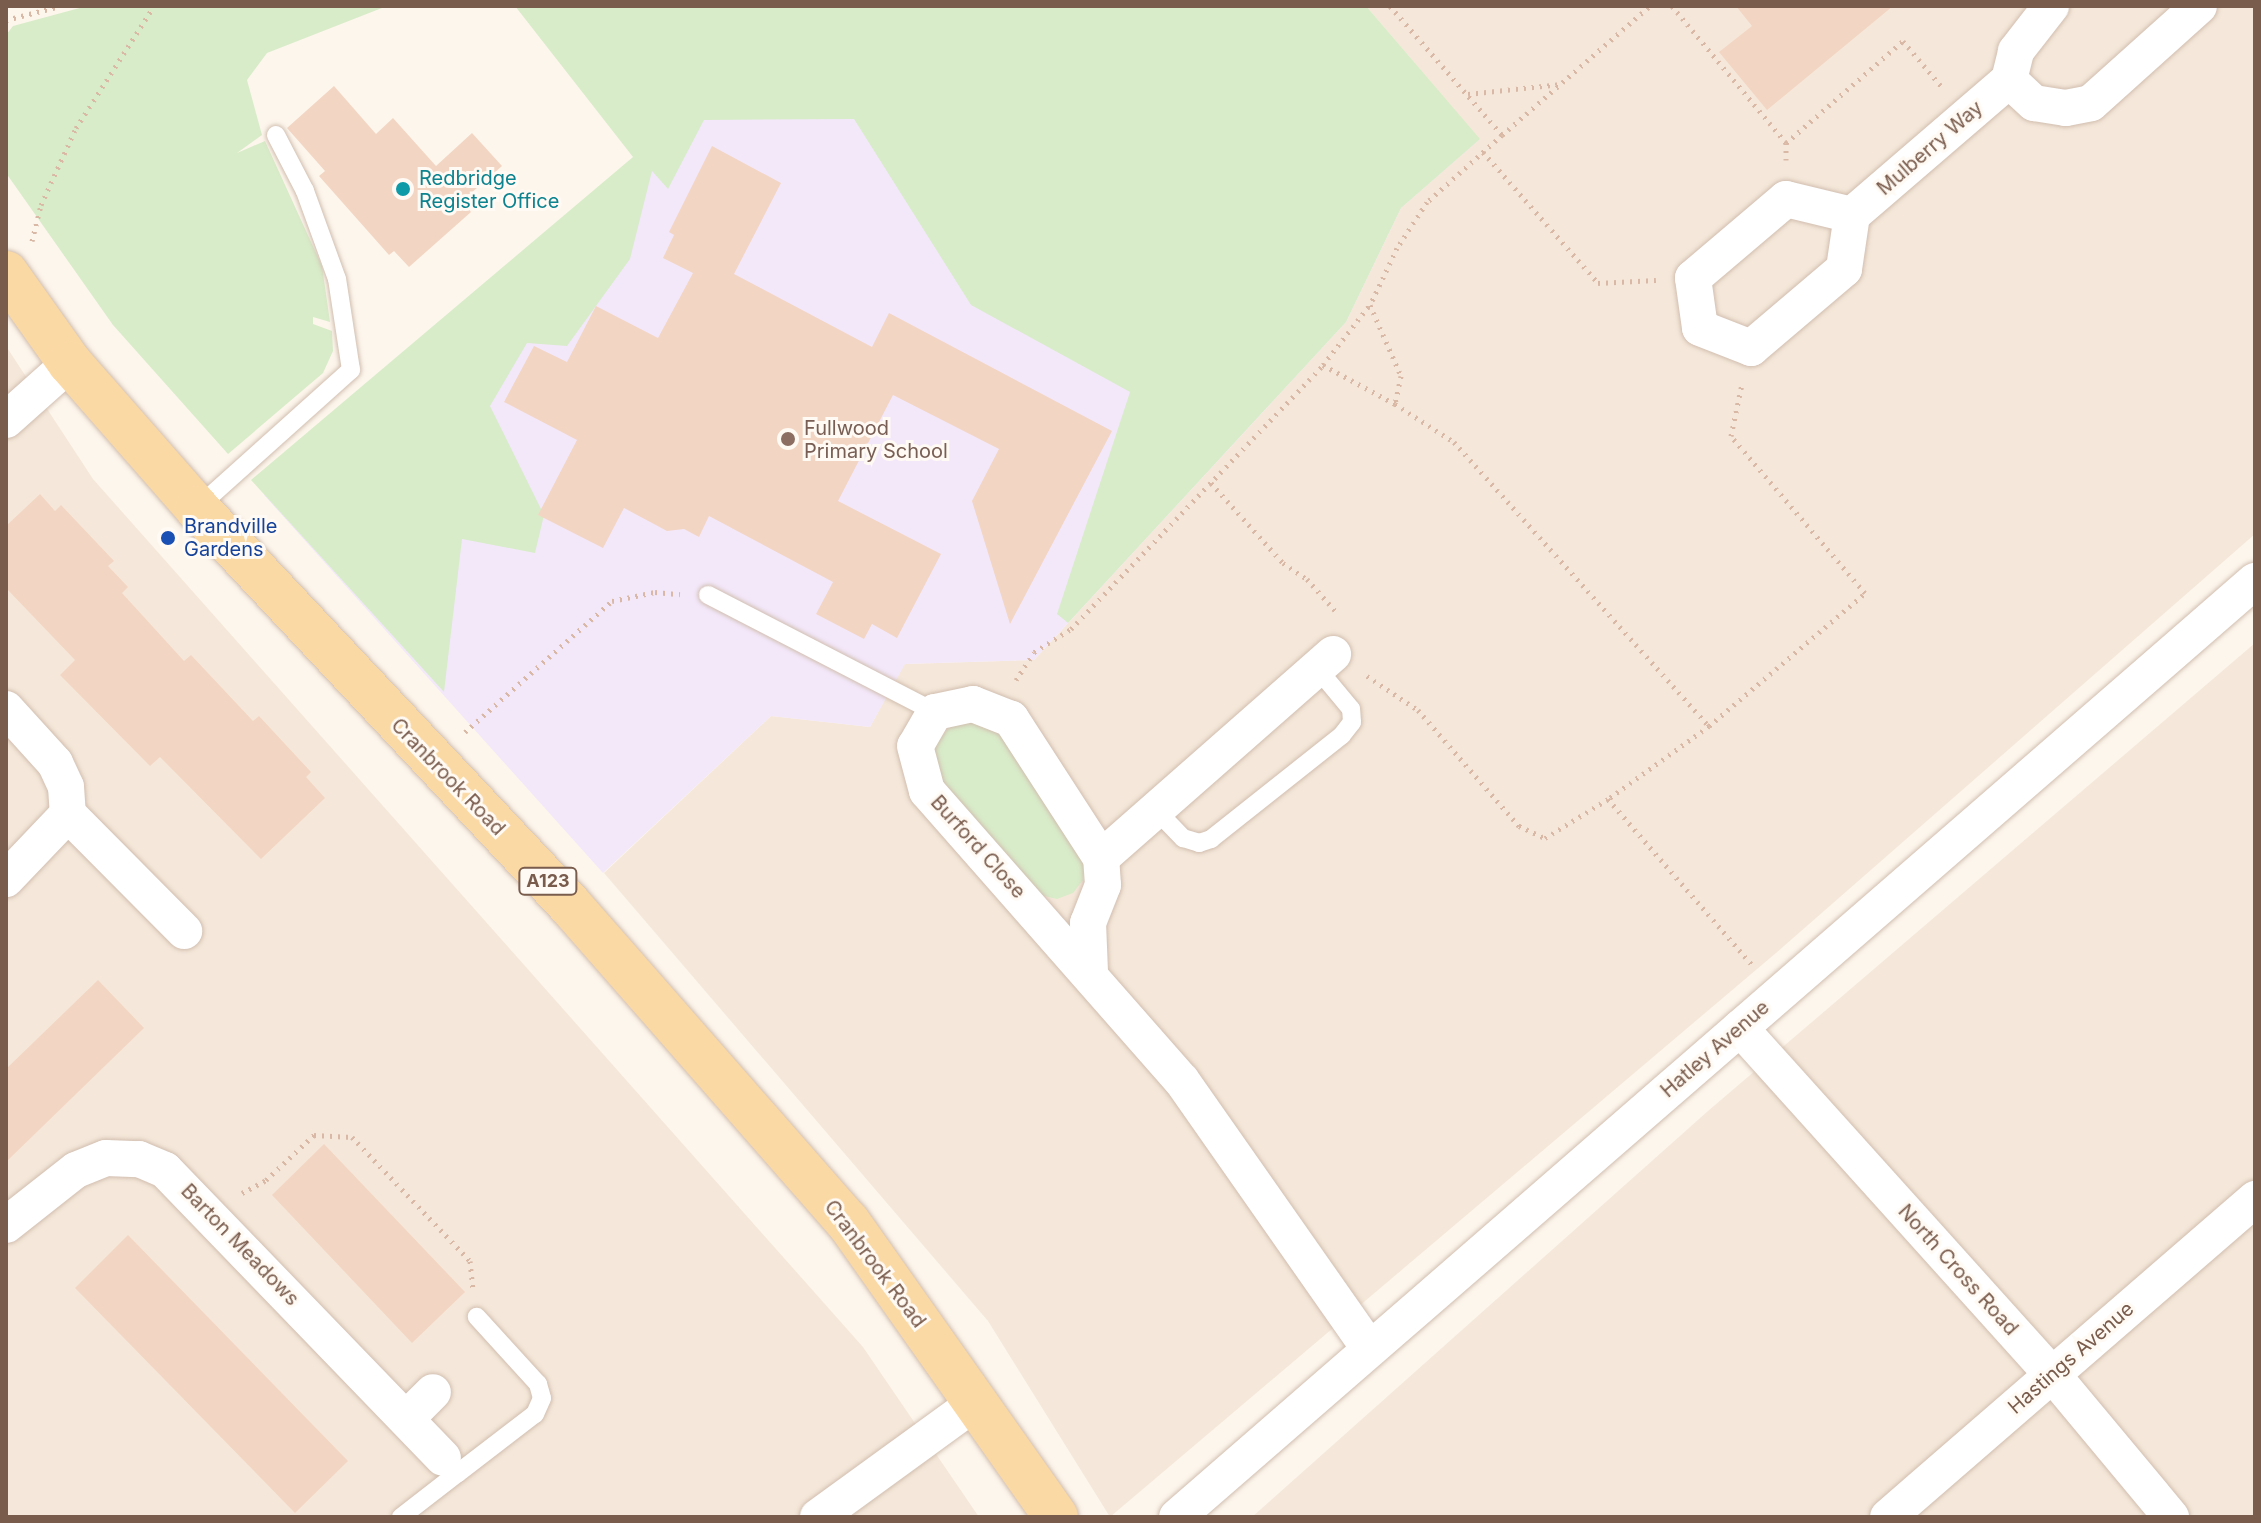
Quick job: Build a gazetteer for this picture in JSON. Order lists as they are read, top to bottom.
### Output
{
  "streets": {
    "main road": ["Cranbrook Road", "A123"],
    "street": [
      "Mulberry Way",
      "Burford Close",
      "Hatley Avenue",
      "Barton Meadows",
      "North Cross Road",
      "Hastings Avenue"
    ]
  },
  "crossings": [
    ["Burford Close", "Hatley Avenue"],
    ["Hatley Avenue", "North Cross Road"],
    ["North Cross Road", "Hastings Avenue"]
  ],
  "places": ["Redbridge Register Office", "Fullwood Primary School", "Brandville Gardens"]
}
